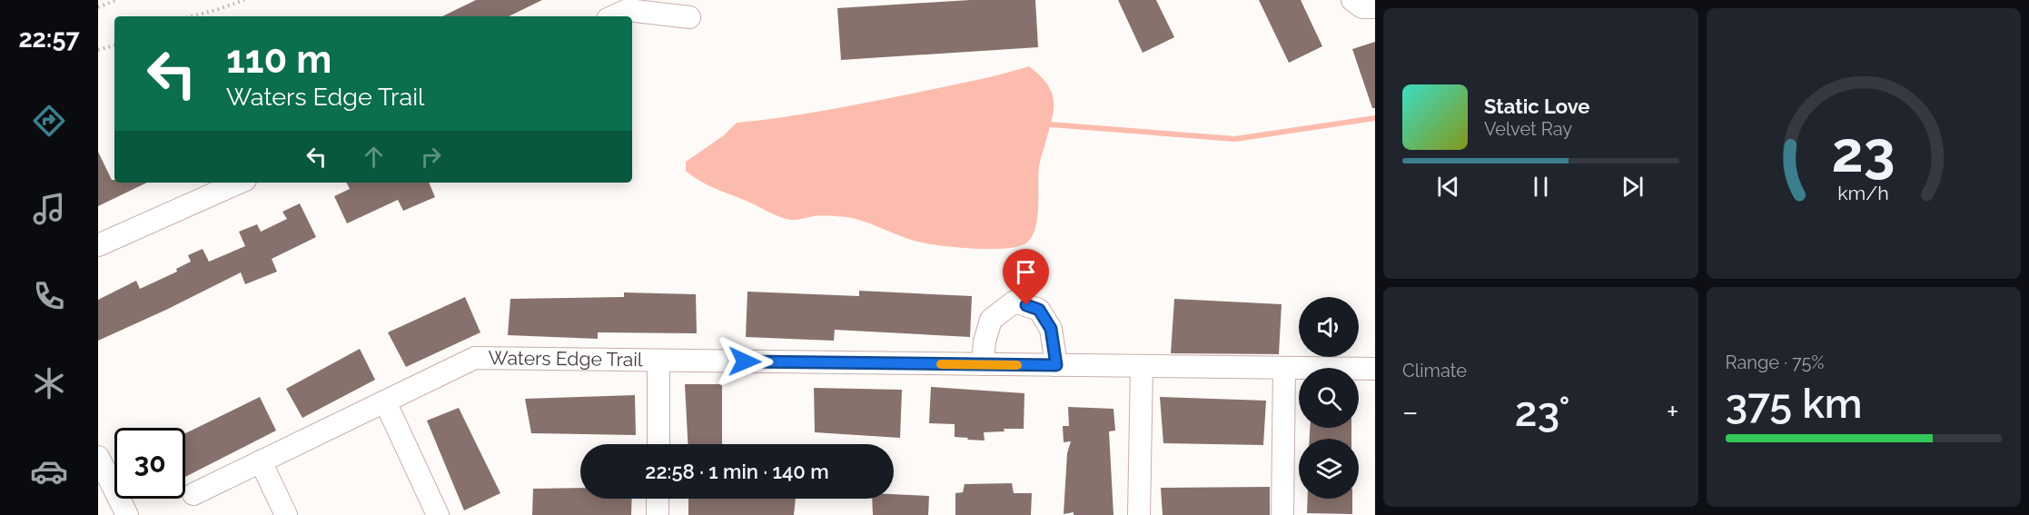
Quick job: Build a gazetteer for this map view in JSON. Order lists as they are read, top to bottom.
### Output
{
  "streets": {
    "street": ["Waters Edge Trail"]
  },
  "page": {
    "tabs": "22:57",
    "turn": ["110 m", "Waters Edge Trail"],
    "song": ["Static Love", "Velvet Ray"],
    "tile": [
      "Climate",
      ["Range · 75%", "375 km"]
    ],
    "heat": ["−", "23°", "+"],
    "limit": "30",
    "trip": "22:58 · 1 min · 140 m",
    "gauge": ["23", "km/h"]
  }
}
